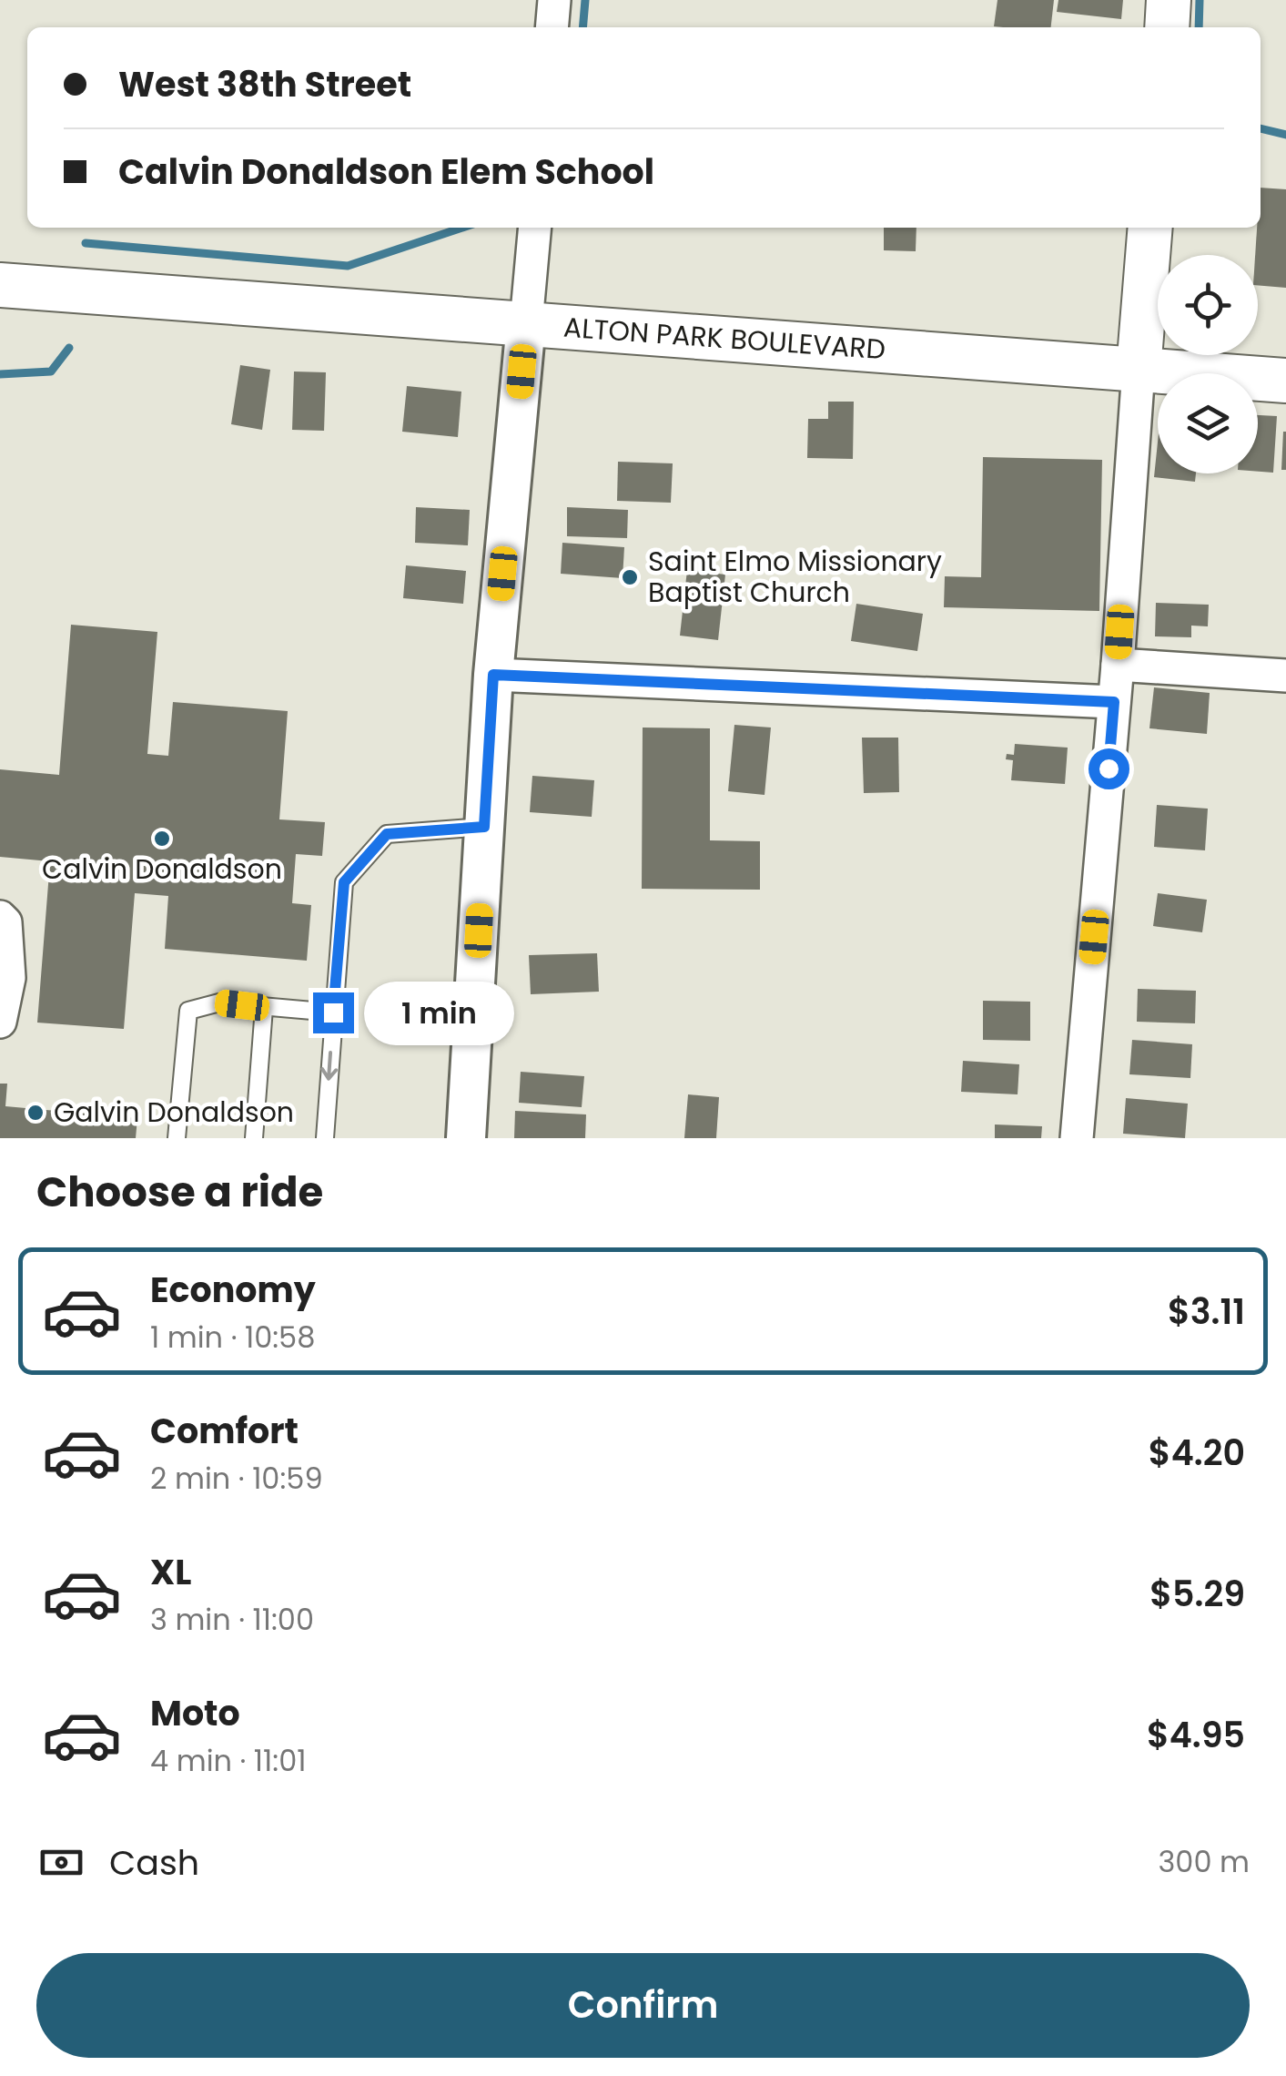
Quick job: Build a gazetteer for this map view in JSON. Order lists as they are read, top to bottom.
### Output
{
  "streets": {
    "main road": ["ALTON PARK BOULEVARD"]
  },
  "places": ["Saint Elmo Missionary Baptist Church", "Calvin Donaldson", "Galvin Donaldson"],
  "page": {
    "banner": ["West 38th Street", "Calvin Donaldson Elem School"],
    "bubble": "1 min",
    "heading": "Choose a ride",
    "list": [
      {
        "name": "Economy",
        "note": "1 min · 10:58",
        "value": "$3.11"
      },
      {
        "name": "Comfort",
        "note": "2 min · 10:59",
        "value": "$4.20"
      },
      {
        "name": "XL",
        "note": "3 min · 11:00",
        "value": "$5.29"
      },
      {
        "name": "Moto",
        "note": "4 min · 11:01",
        "value": "$4.95"
      }
    ],
    "pay": ["Cash", "300 m"],
    "buttons": "Confirm"
  }
}
